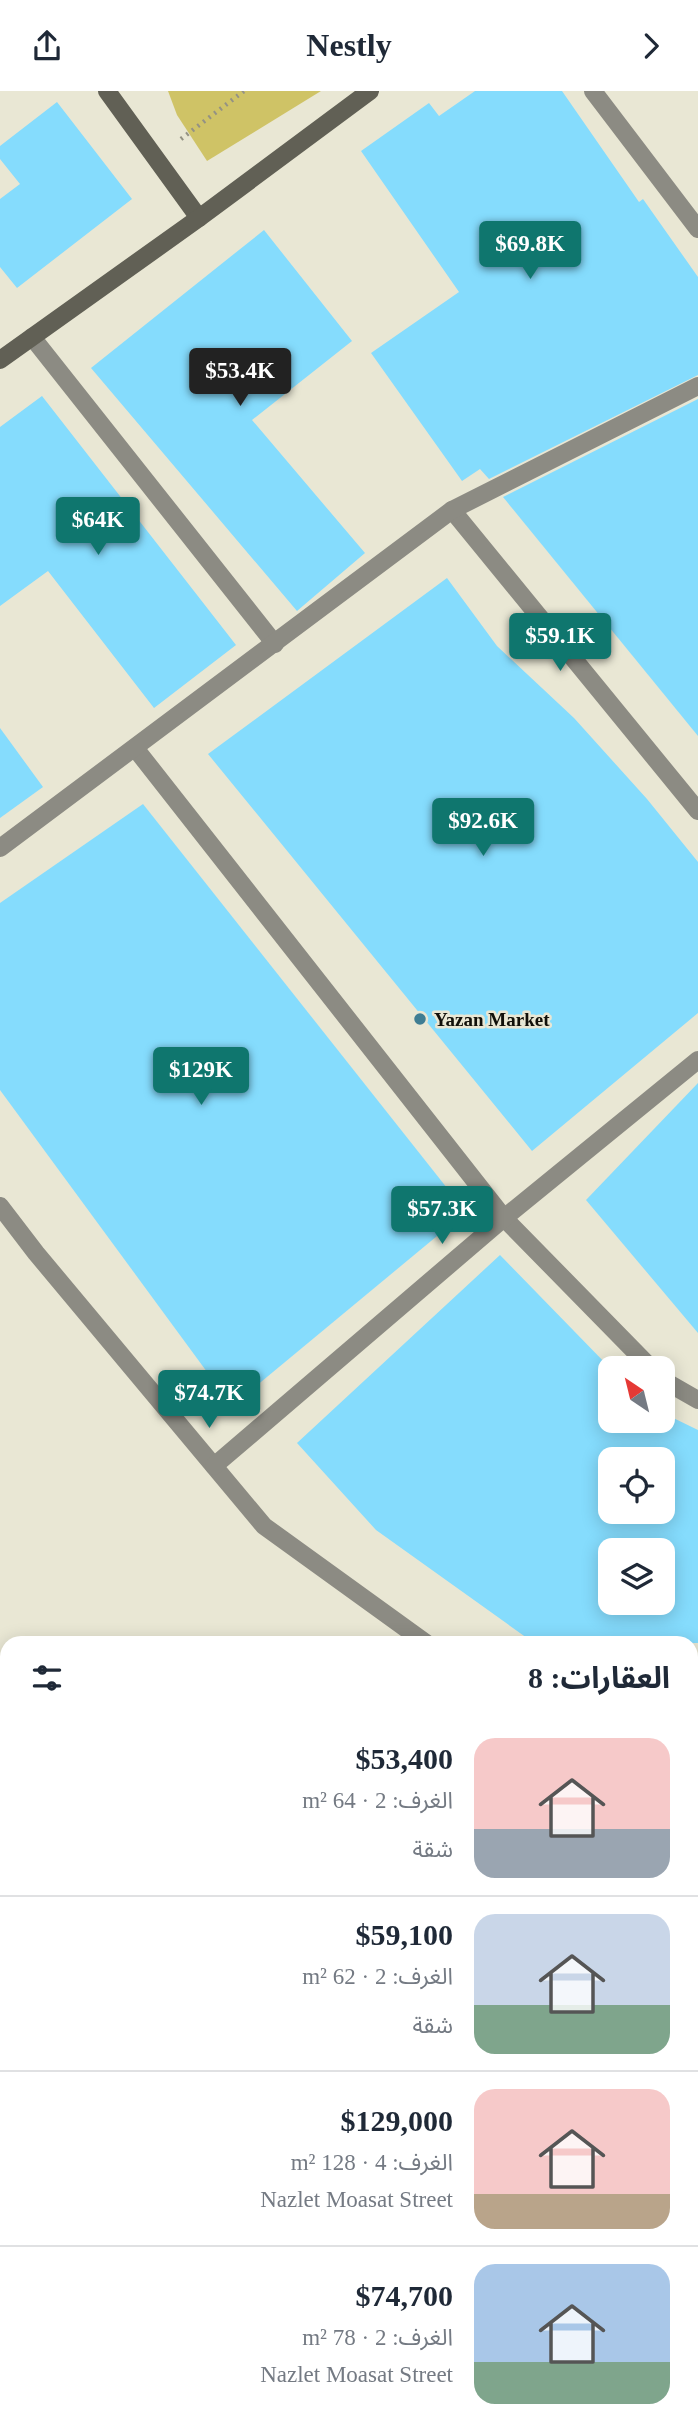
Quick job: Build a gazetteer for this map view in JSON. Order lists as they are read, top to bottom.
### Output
{
  "places": ["Yazan Market"],
  "north": "top left",
  "page": {
    "header": "Nestly",
    "price": [
      "$69.8K",
      "$53.4K",
      "$64K",
      "$59.1K",
      "$92.6K",
      "$129K",
      "$57.3K",
      "$74.7K"
    ],
    "heading": "العقارات: 8",
    "list": [
      {
        "name": "$53,400",
        "note": "الغرف: 2 · 64 m² · شقة"
      },
      {
        "name": "$59,100",
        "note": "الغرف: 2 · 62 m² · شقة"
      },
      {
        "name": "$129,000",
        "note": "الغرف: 4 · 128 m² · Nazlet Moasat Street"
      },
      {
        "name": "$74,700",
        "note": "الغرف: 2 · 78 m² · Nazlet Moasat Street"
      }
    ]
  }
}
